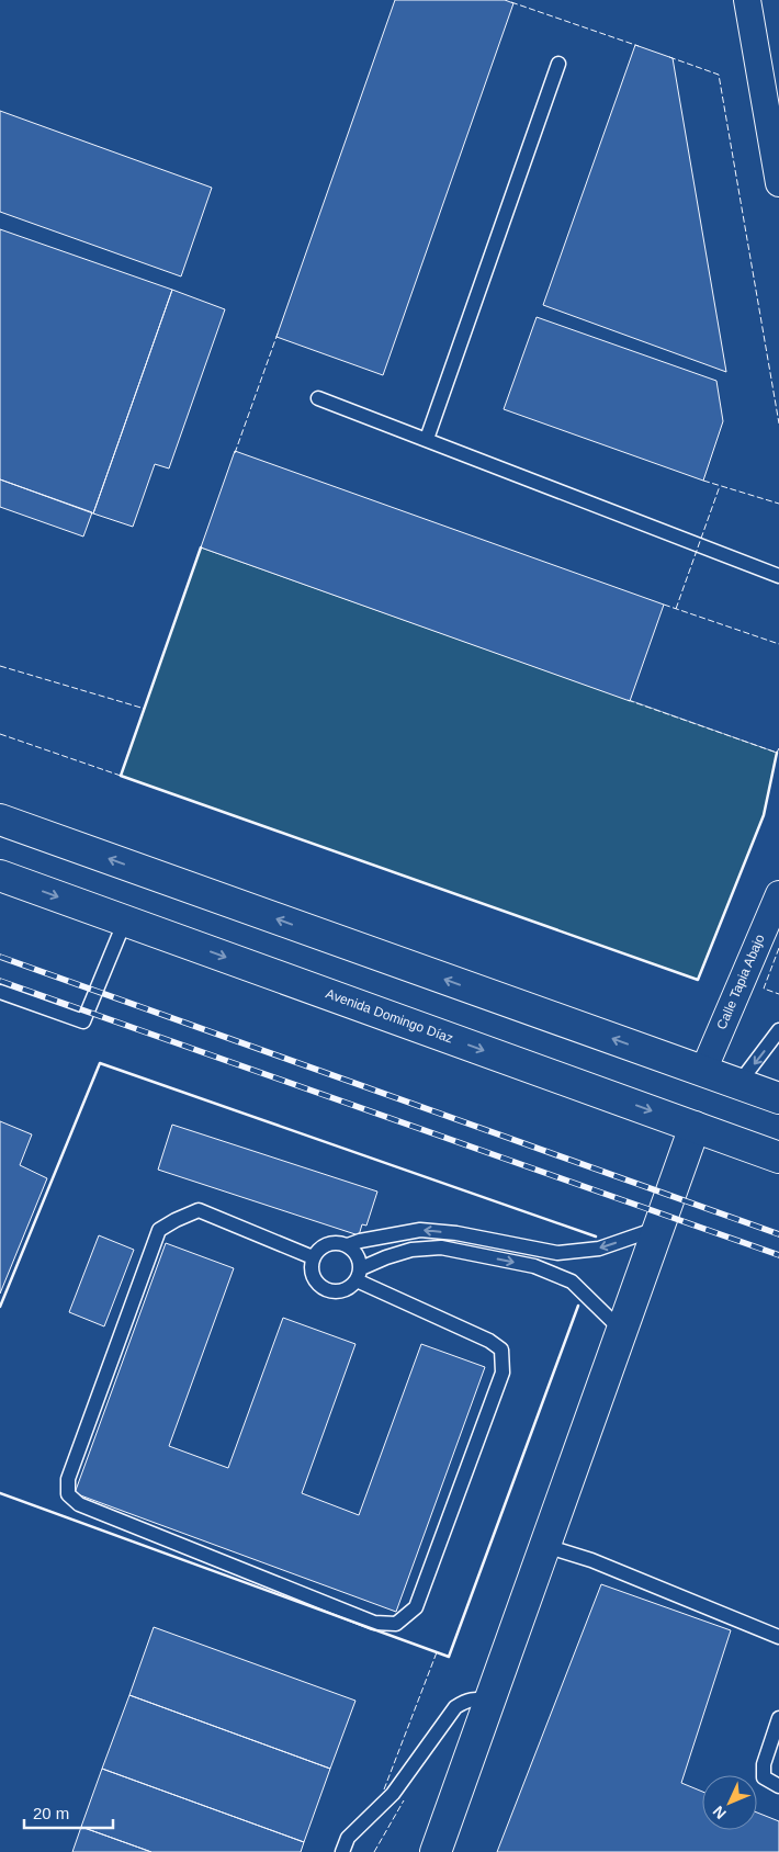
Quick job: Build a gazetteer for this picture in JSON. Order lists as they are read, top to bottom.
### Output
{
  "streets": {
    "main road": ["Avenida Domingo Díaz"],
    "street": ["Calle Tapia Abajo"]
  },
  "scale_bar": "20 m",
  "north": "bottom left"
}
